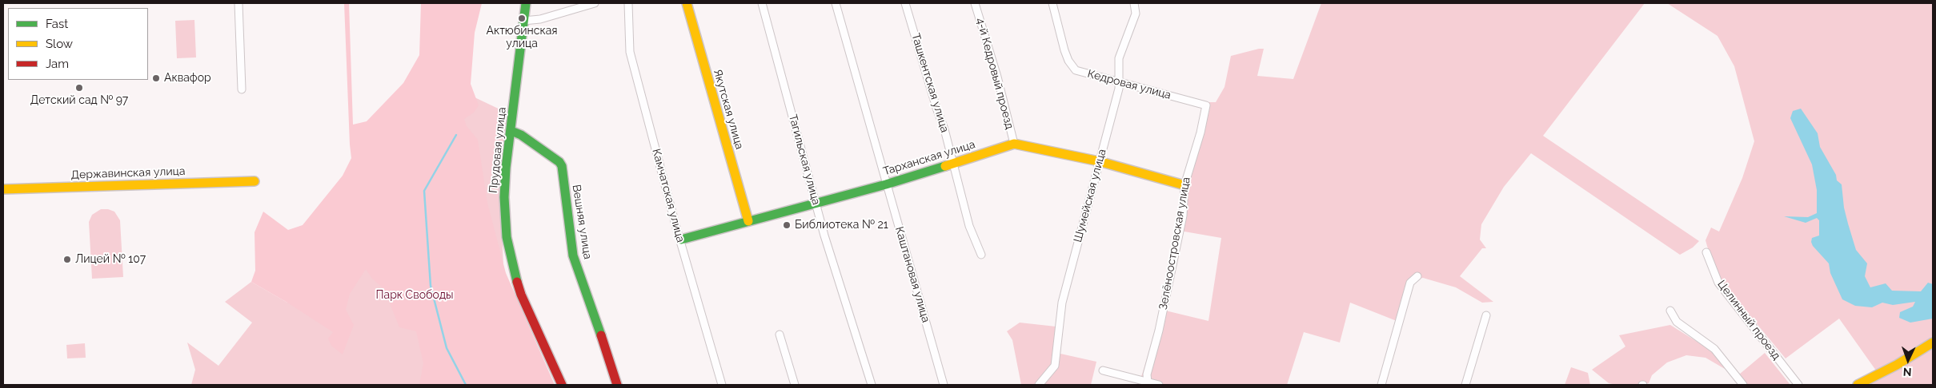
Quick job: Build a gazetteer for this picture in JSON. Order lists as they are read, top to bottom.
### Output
{
  "streets": {
    "street": [
      "4-й Кедровый проезд",
      "Ташкентская улица",
      "Кедровая улица",
      "Якутская улица",
      "Прудовая улица",
      "Тарханская улица",
      "Тагильская улица",
      "Державинская улица",
      "Камчатская улица",
      "Шумейская улица",
      "Вешняя улица",
      "Зелёноостровская улица",
      "Каштановая улица",
      "Целинный проезд"
    ]
  },
  "crossings": [
    ["4-й Кедровый проезд", "Тарханская улица"],
    ["Ташкентская улица", "Тарханская улица"],
    ["Кедровая улица", "Шумейская улица"],
    ["Кедровая улица", "Зелёноостровская улица"],
    ["Якутская улица", "Тарханская улица"],
    ["Прудовая улица", "Вешняя улица"],
    ["Тарханская улица", "Тагильская улица"],
    ["Тарханская улица", "Камчатская улица"],
    ["Тарханская улица", "Каштановая улица"]
  ],
  "parks": ["Парк Свободы"],
  "places": [
    "Актюбинская улица",
    "Аквафор",
    "Детский сад № 97",
    "Библиотека № 21",
    "Лицей № 107"
  ],
  "legend": ["Fast", "Slow", "Jam"],
  "north": "bottom"
}
